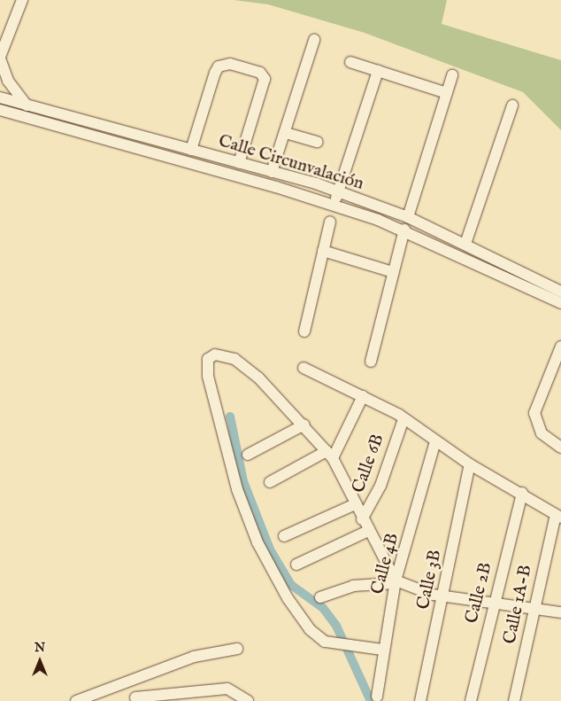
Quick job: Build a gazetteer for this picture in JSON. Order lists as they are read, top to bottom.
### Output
{
  "streets": {
    "street": [
      "Calle Circunvalación",
      "Calle 6B",
      "Calle 4B",
      "Calle 3B",
      "Calle 2B",
      "Calle 1A-B"
    ]
  },
  "north": "top"
}
